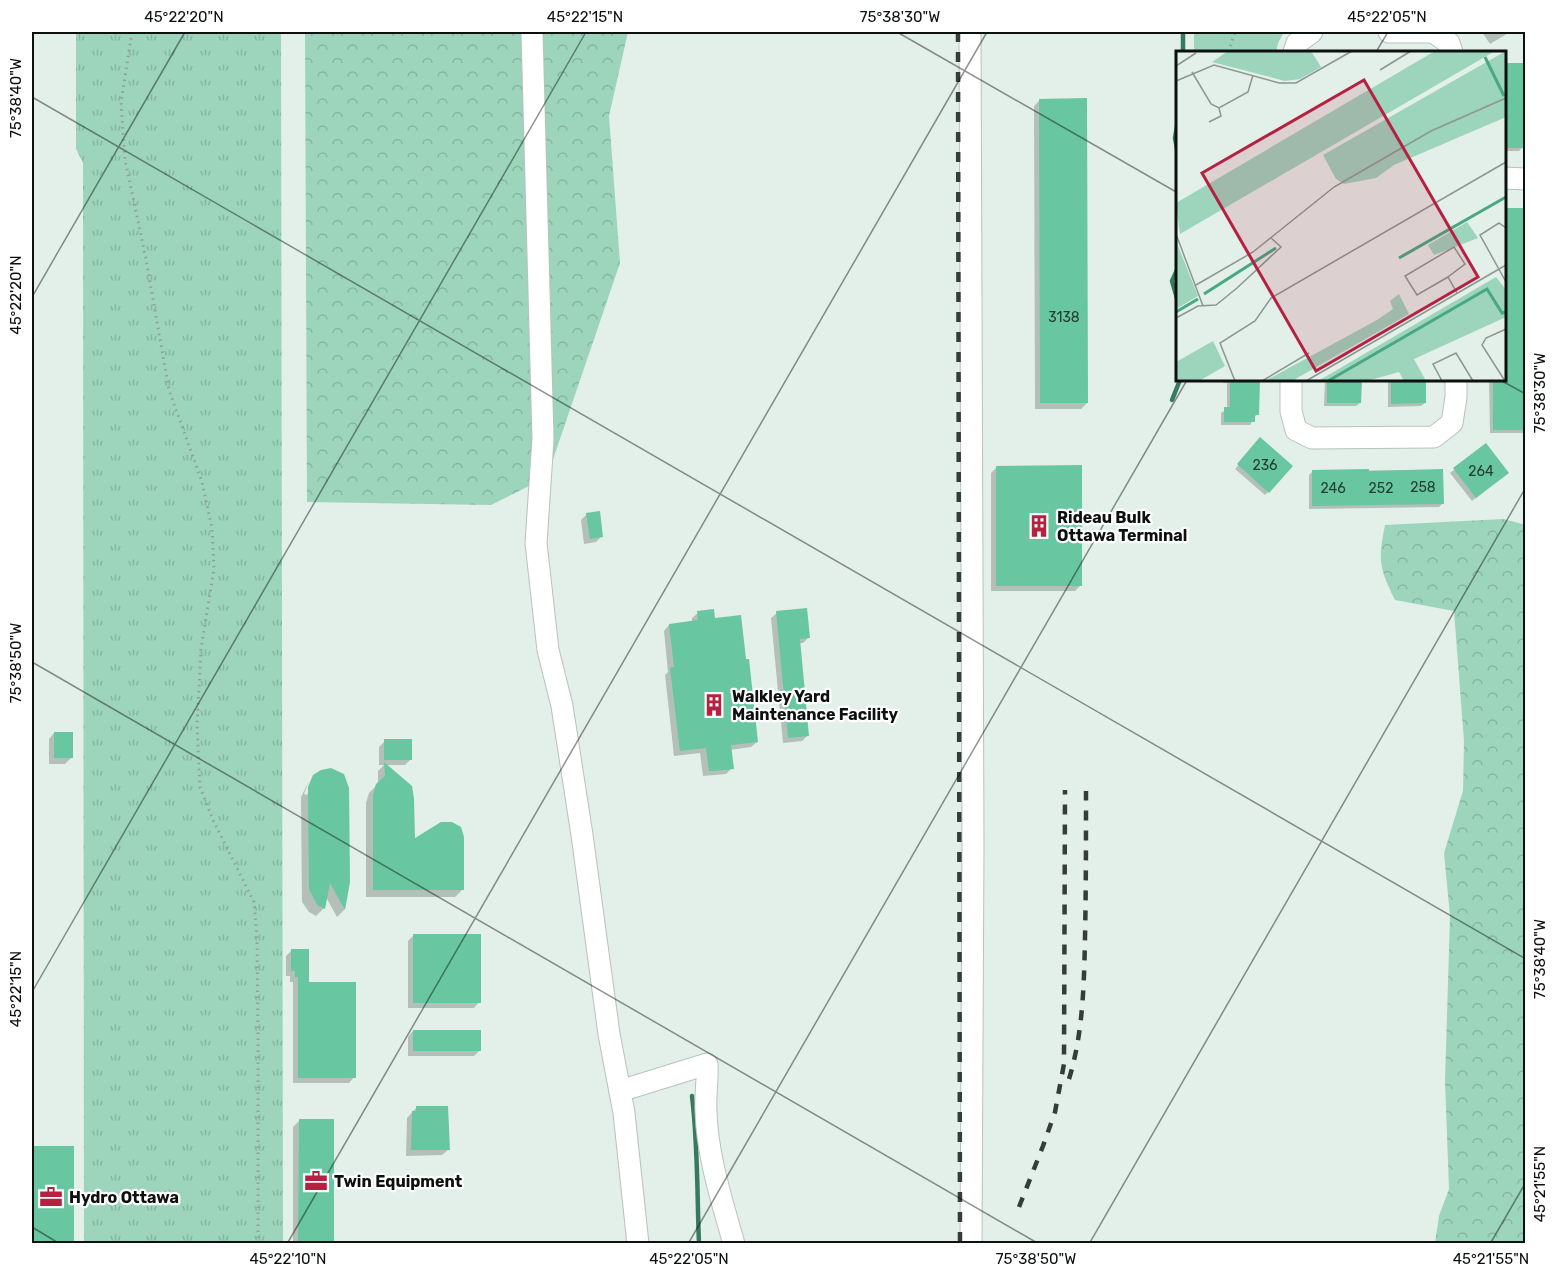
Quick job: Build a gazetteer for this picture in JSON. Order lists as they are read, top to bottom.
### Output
{
  "places": {
    "building": ["Rideau Bulk Ottawa Terminal", "Walkley Yard Maintenance Facility"],
    "office": ["Twin Equipment", "Hydro Ottawa"]
  },
  "house_numbers": [
    "3138",
    "236",
    "264",
    "258",
    "246",
    "252"
  ],
  "coordinates": [
    "45°22'20\"N",
    "45°22'15\"N",
    "75°38'30\"W",
    "45°22'05\"N",
    "75°38'40\"W",
    "75°38'50\"W",
    "45°21'55\"N",
    "45°22'10\"N"
  ]
}
